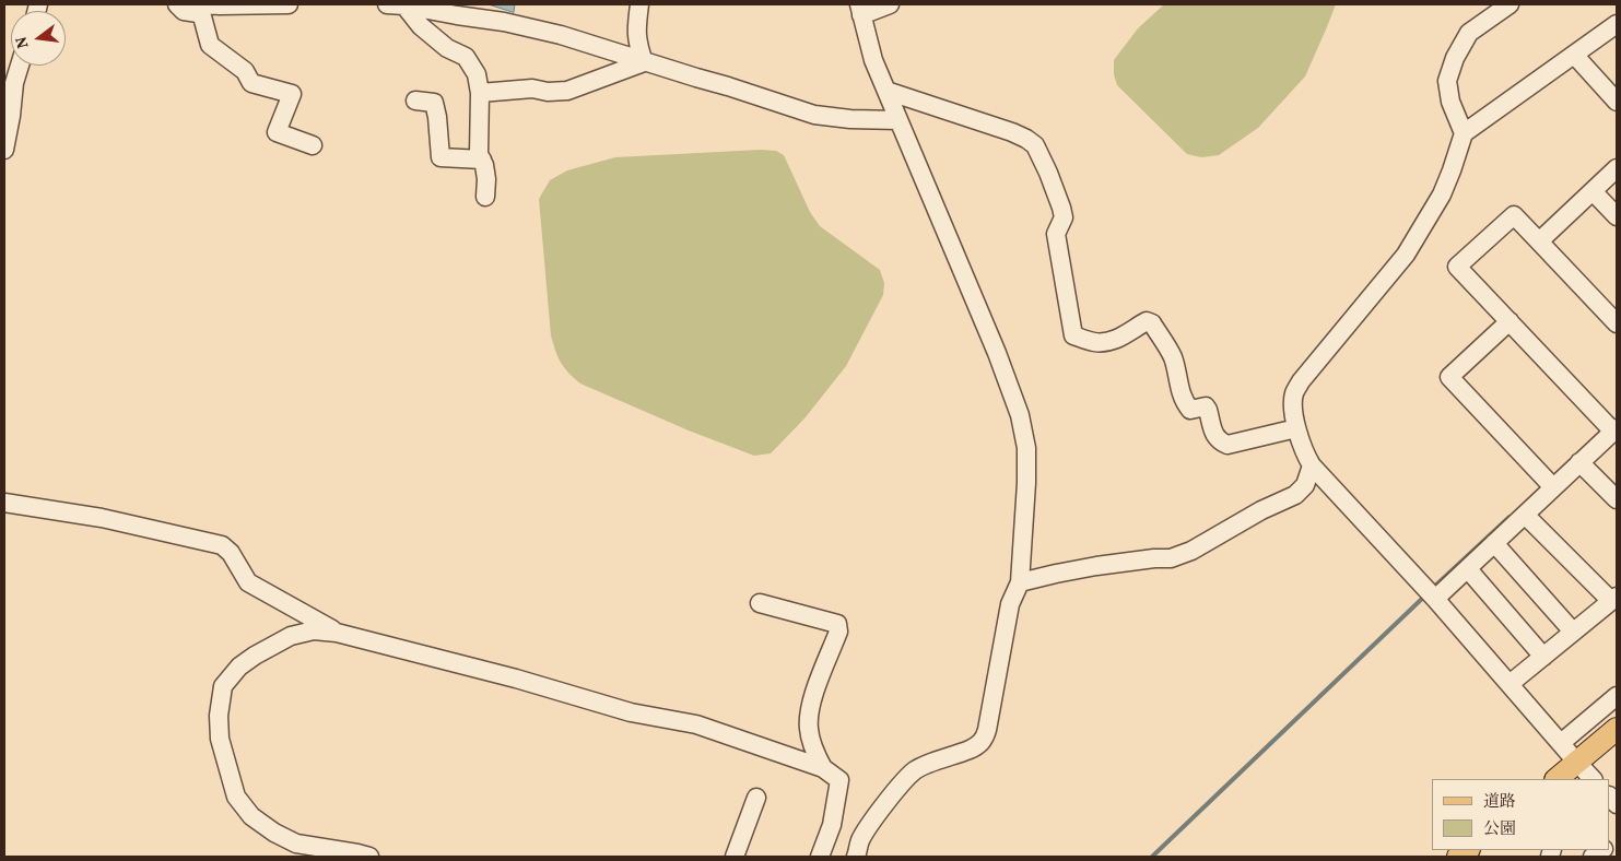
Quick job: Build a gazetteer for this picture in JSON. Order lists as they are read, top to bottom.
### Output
{
  "legend": ["道路", "公園"],
  "north": "left"
}
